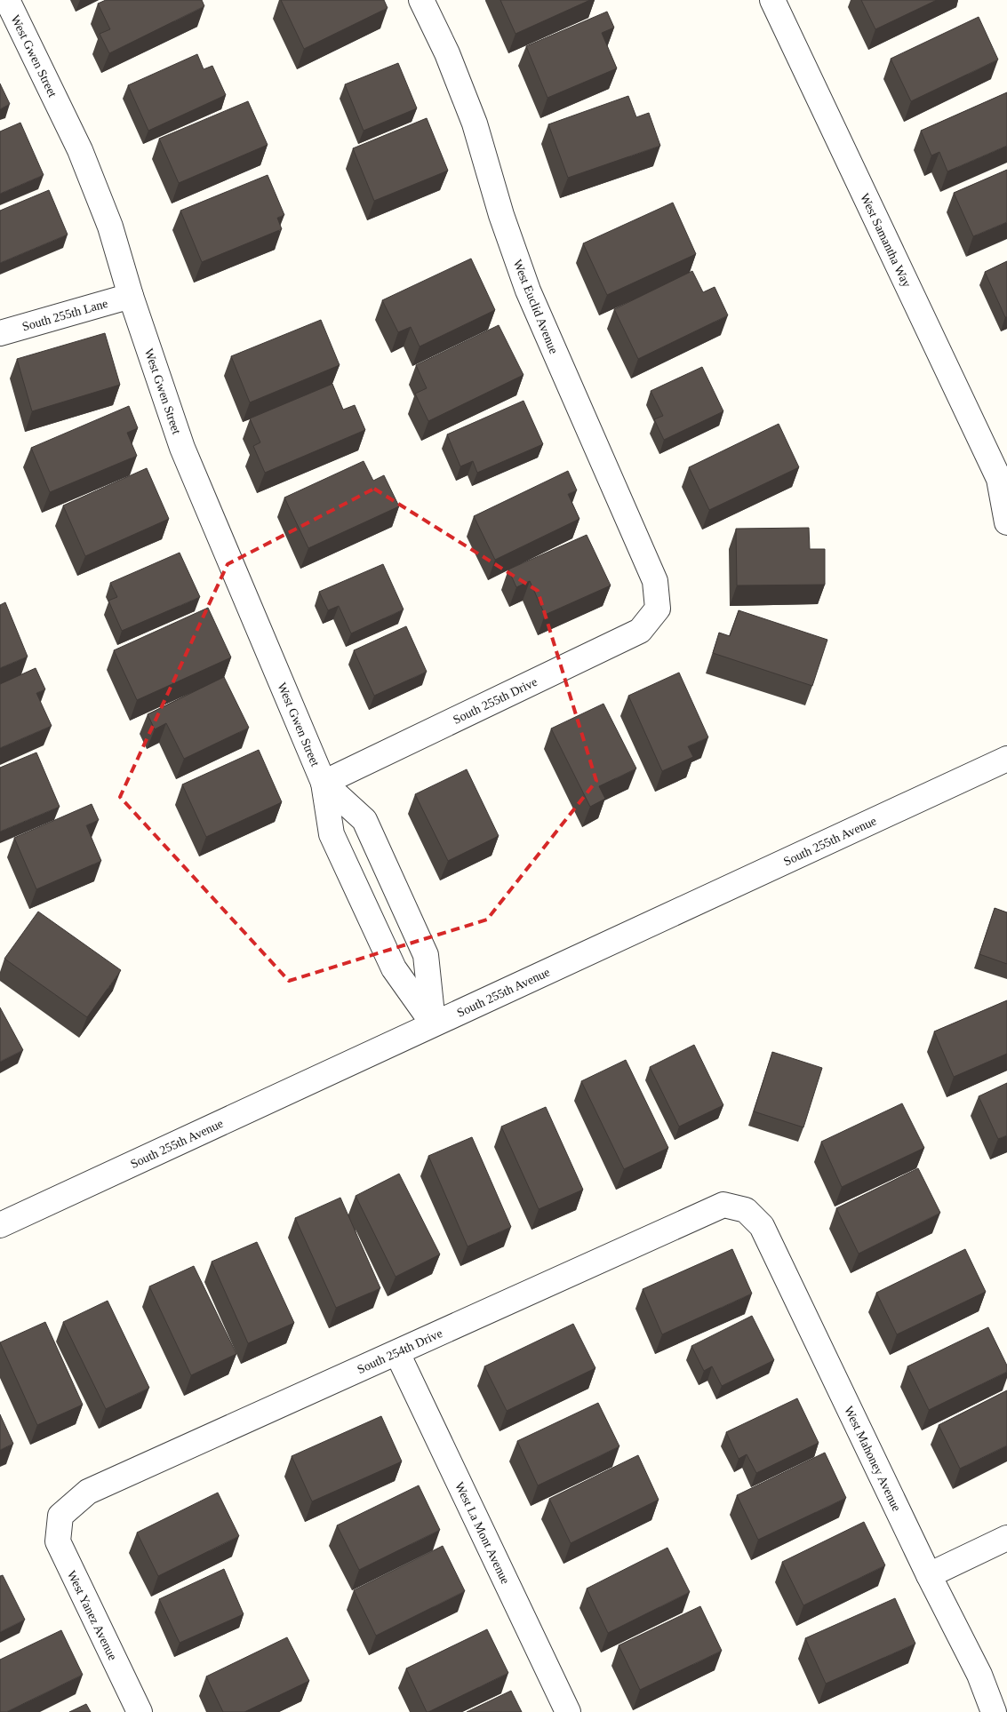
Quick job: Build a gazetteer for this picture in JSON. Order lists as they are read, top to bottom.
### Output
{
  "streets": {
    "street": [
      "West Gwen Street",
      "West Samantha Way",
      "West Euclid Avenue",
      "South 255th Lane",
      "South 255th Drive",
      "South 255th Avenue",
      "South 254th Drive",
      "West Mahoney Avenue",
      "West La Mont Avenue",
      "West Yanez Avenue"
    ]
  },
  "crossings": [
    ["West Gwen Street", "South 255th Lane"],
    ["West Gwen Street", "South 255th Drive"],
    ["West Gwen Street", "South 255th Avenue"],
    ["West Euclid Avenue", "South 255th Drive"],
    ["South 254th Drive", "West Mahoney Avenue"],
    ["South 254th Drive", "West La Mont Avenue"],
    ["South 254th Drive", "West Yanez Avenue"]
  ]
}
